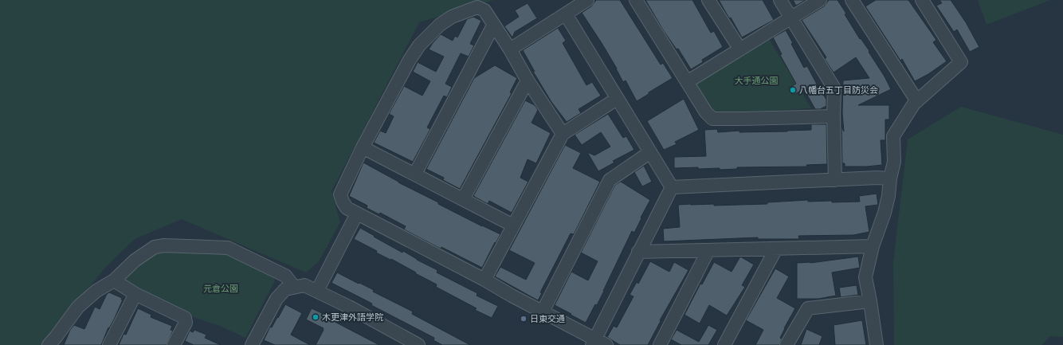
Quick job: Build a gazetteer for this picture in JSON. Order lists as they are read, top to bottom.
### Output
{
  "parks": ["大手通公園", "元倉公園"],
  "places": ["八幡台五丁目防災会", "木更津外語学院", "日東交通"]
}
